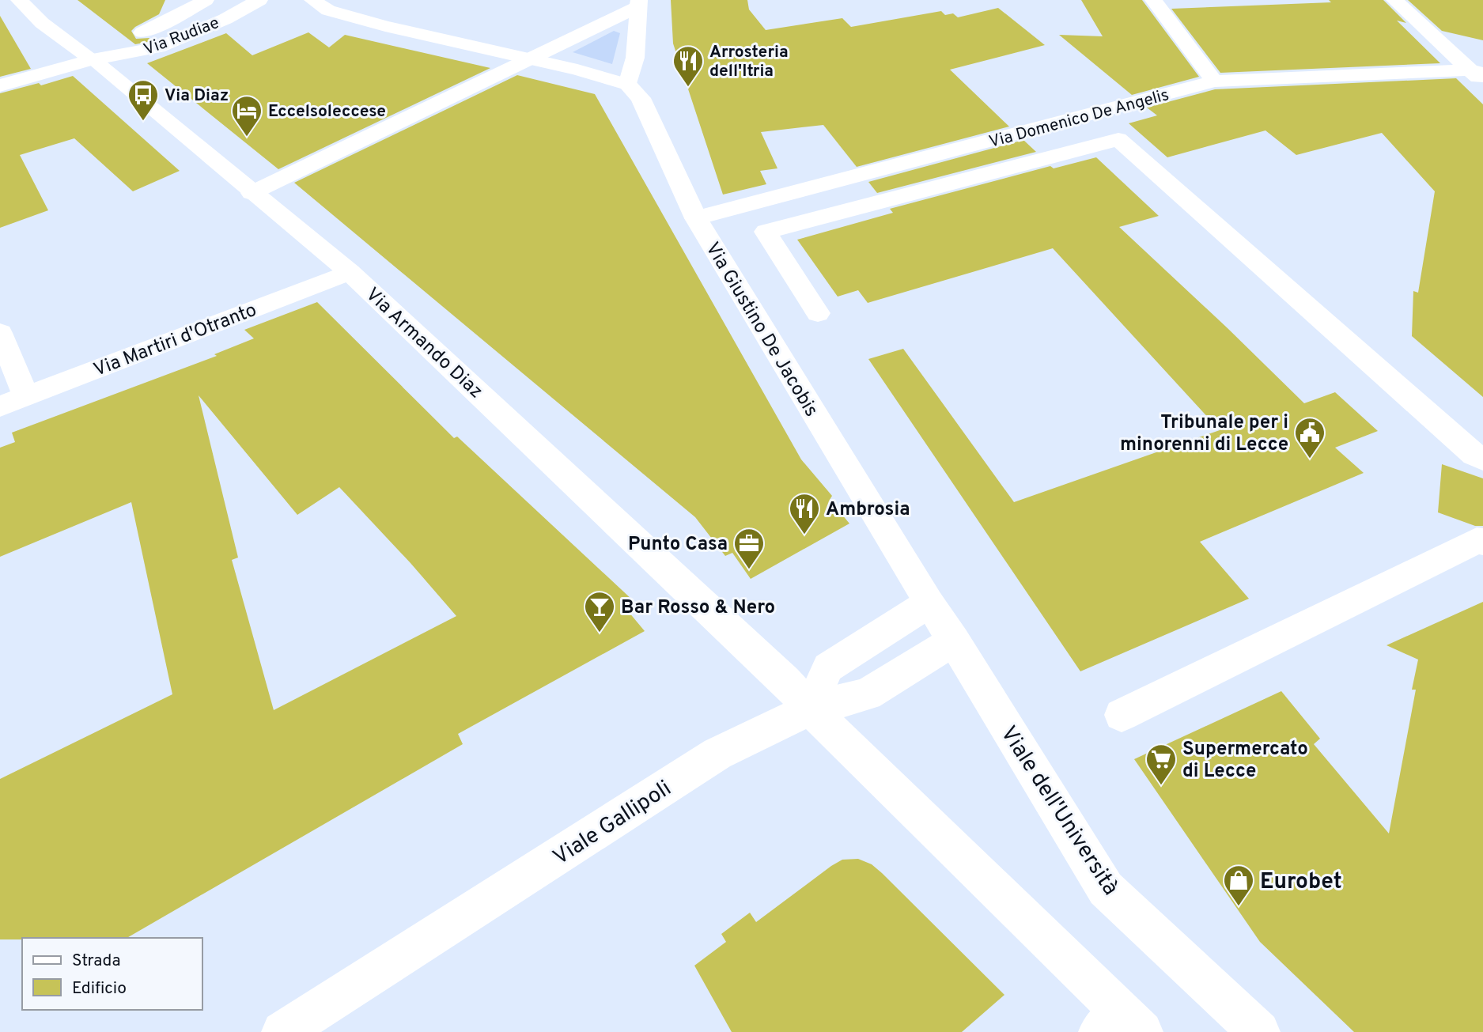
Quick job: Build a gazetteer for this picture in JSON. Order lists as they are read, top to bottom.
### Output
{
  "streets": {
    "main road": [
      "Via Rudiae",
      "Via Domenico De Angelis",
      "Via Giustino De Jacobis",
      "Via Martiri d'Otranto",
      "Via Armando Diaz",
      "Viale dell'Università",
      "Viale Gallipoli"
    ]
  },
  "crossings": [
    ["Via Rudiae", "Via Armando Diaz"],
    ["Via Domenico De Angelis", "Via Giustino De Jacobis"],
    ["Via Giustino De Jacobis", "Viale dell'Università"],
    ["Via Giustino De Jacobis", "Viale Gallipoli"],
    ["Via Martiri d'Otranto", "Via Armando Diaz"],
    ["Via Armando Diaz", "Viale Gallipoli"],
    ["Viale dell'Università", "Viale Gallipoli"]
  ],
  "places": {
    "restaurant": ["Arrosteria dell'Itria", "Ambrosia"],
    "bus stop": ["Via Diaz"],
    "hotel": ["Eccelsoleccese"],
    "public building": ["Tribunale per i minorenni di Lecce"],
    "office": ["Punto Casa"],
    "bar": ["Bar Rosso & Nero"],
    "supermarket": ["Supermercato di Lecce"],
    "shop": ["Eurobet"]
  },
  "legend": ["Strada", "Edificio"]
}
